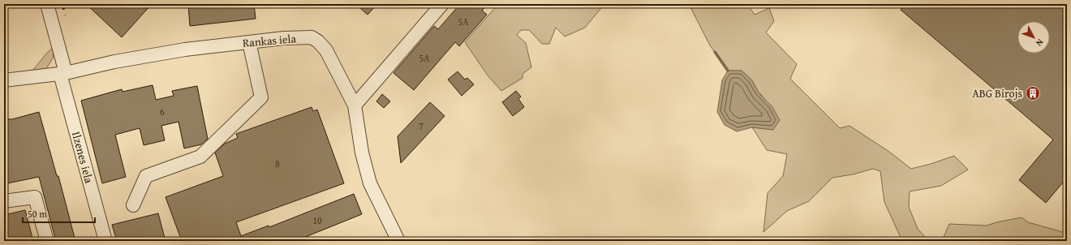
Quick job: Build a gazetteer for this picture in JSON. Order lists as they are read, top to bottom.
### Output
{
  "streets": {
    "street": ["Rankas iela", "Ilzenes iela"]
  },
  "crossings": [
    ["Rankas iela", "Ilzenes iela"]
  ],
  "places": {
    "building": ["ABG Birojs"]
  },
  "house_numbers": [
    "5A",
    "5A",
    "6",
    "7",
    "8",
    "10"
  ],
  "scale_bar": "50 m",
  "north": "bottom right"
}
